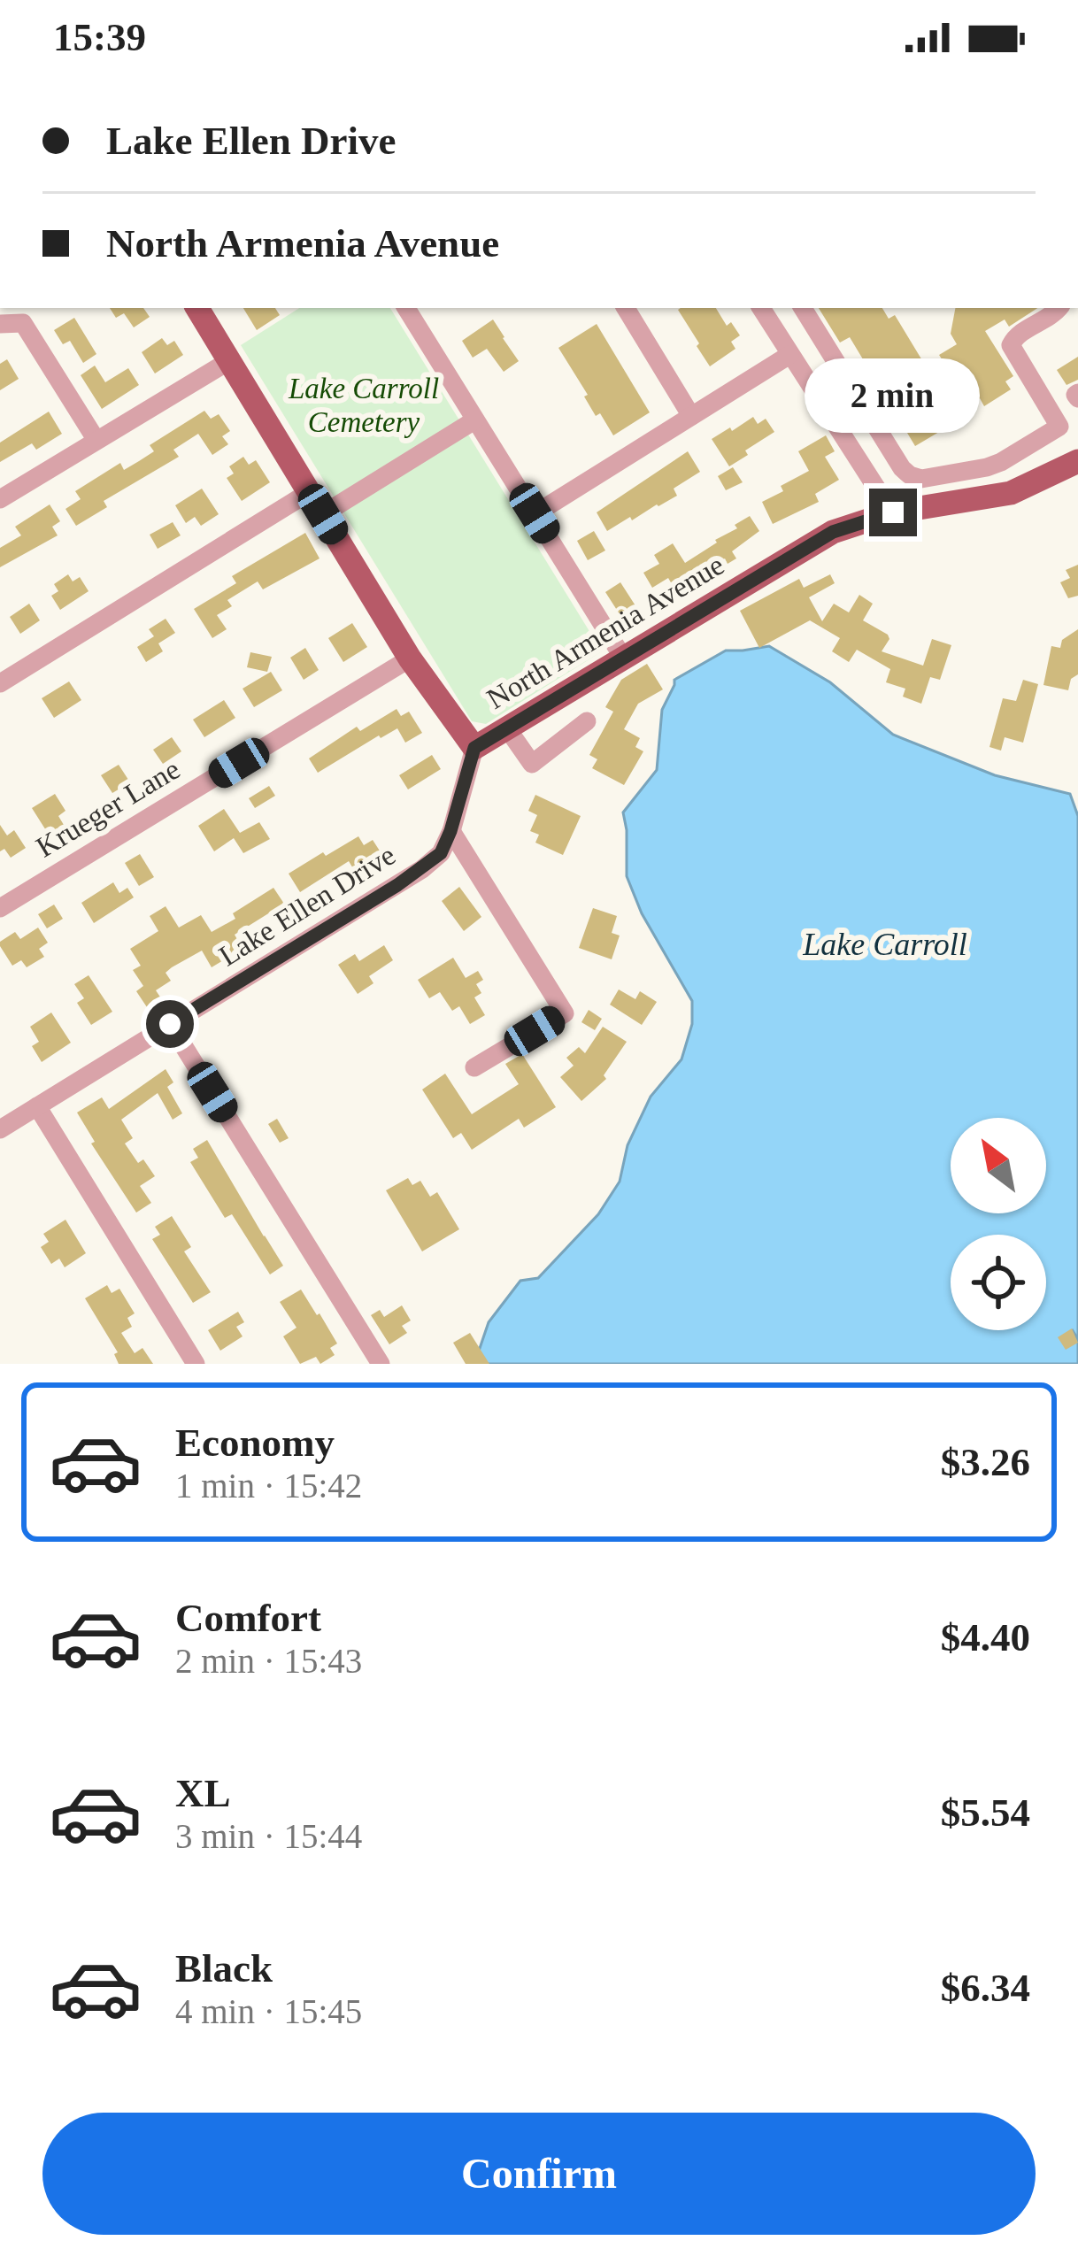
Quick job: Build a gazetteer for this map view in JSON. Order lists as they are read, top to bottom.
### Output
{
  "streets": {
    "main road": ["North Armenia Avenue"],
    "street": ["Krueger Lane", "Lake Ellen Drive"]
  },
  "crossings": [
    ["North Armenia Avenue", "Krueger Lane"],
    ["North Armenia Avenue", "Lake Ellen Drive"]
  ],
  "water": ["Lake Carroll"],
  "parks": ["Lake Carroll Cemetery"],
  "north": "top left",
  "page": {
    "status": "15:39",
    "banner": ["Lake Ellen Drive", "North Armenia Avenue"],
    "bubble": "2 min",
    "list": [
      {
        "name": "Economy",
        "note": "1 min · 15:42",
        "value": "$3.26"
      },
      {
        "name": "Comfort",
        "note": "2 min · 15:43",
        "value": "$4.40"
      },
      {
        "name": "XL",
        "note": "3 min · 15:44",
        "value": "$5.54"
      },
      {
        "name": "Black",
        "note": "4 min · 15:45",
        "value": "$6.34"
      }
    ],
    "buttons": "Confirm"
  }
}
